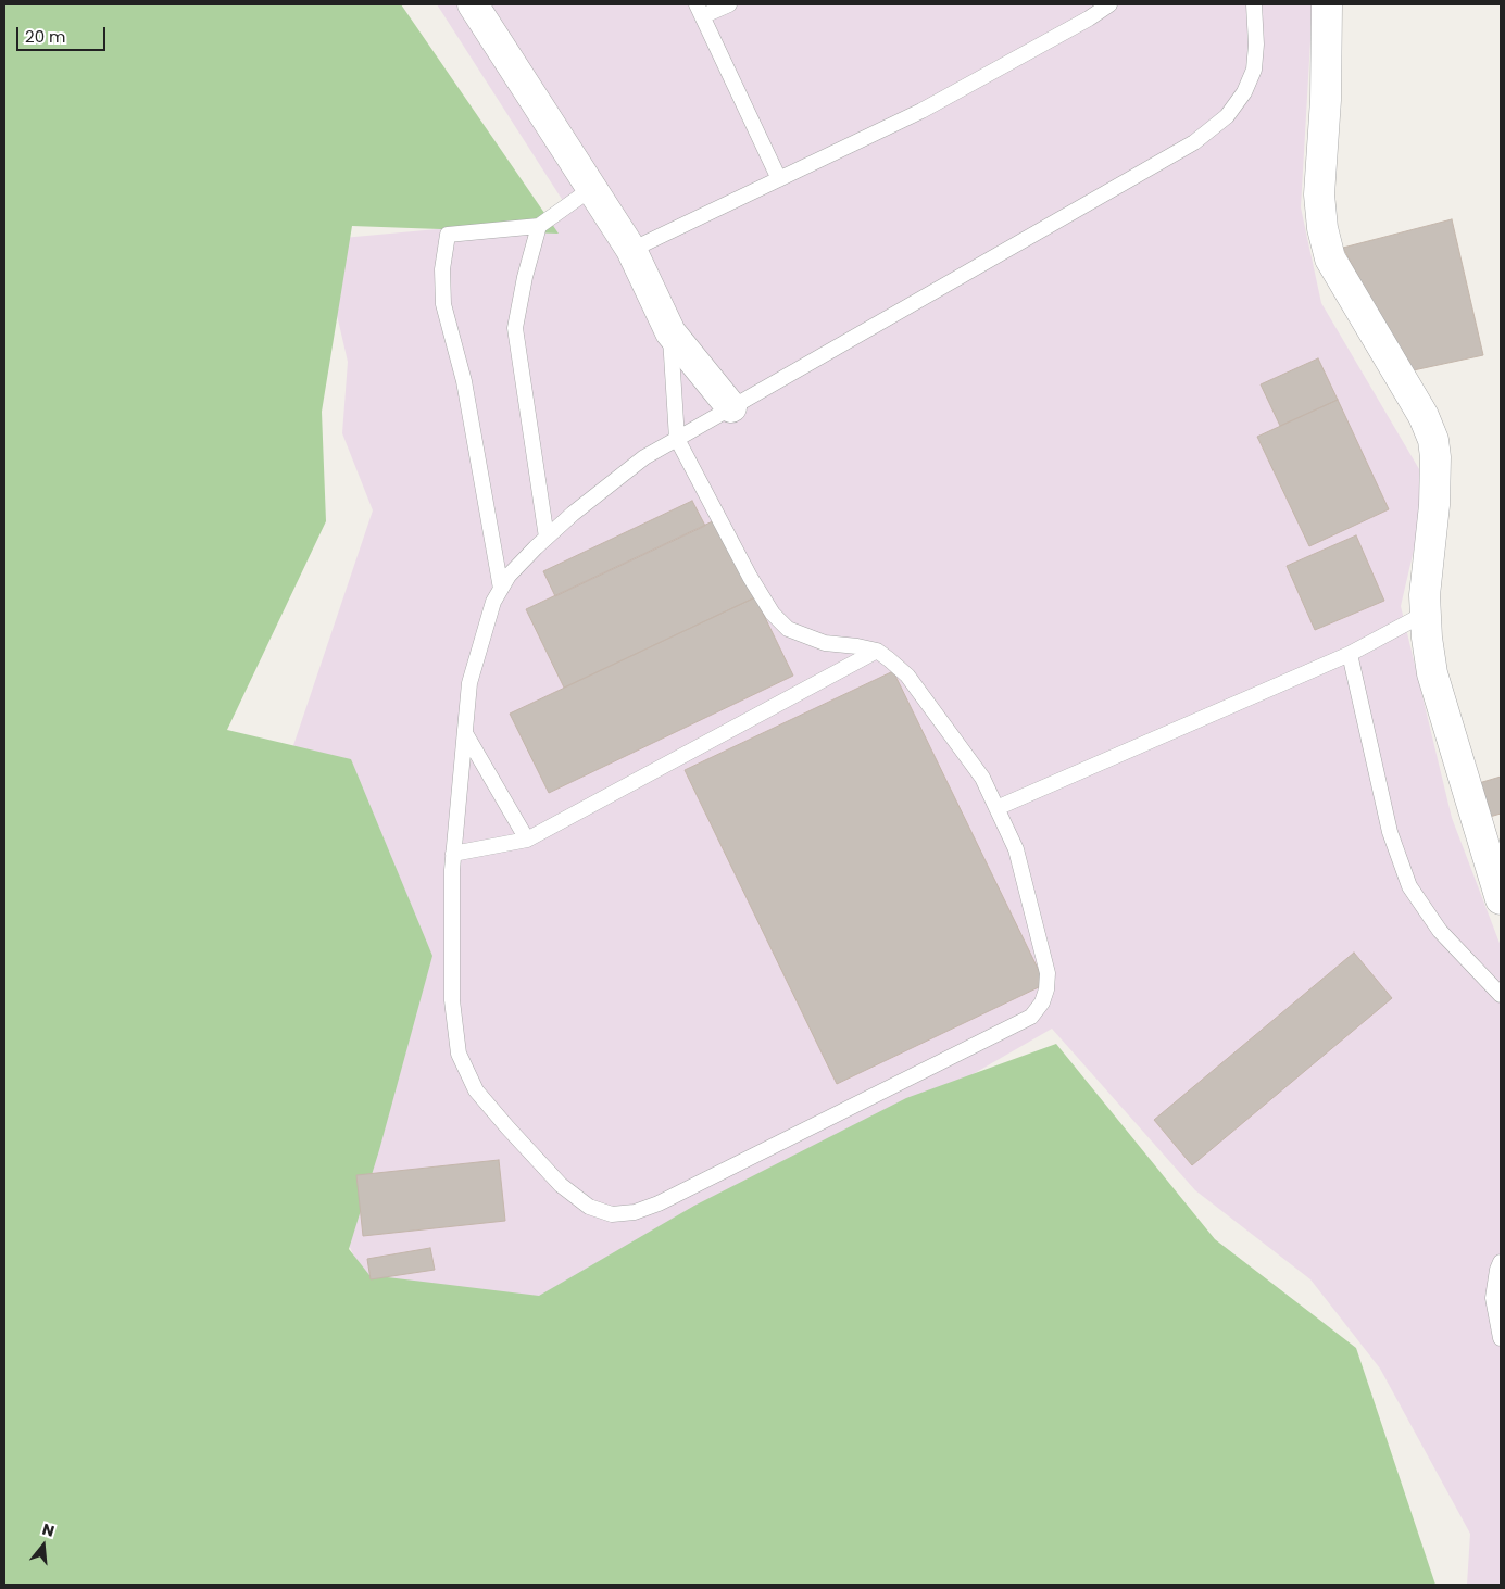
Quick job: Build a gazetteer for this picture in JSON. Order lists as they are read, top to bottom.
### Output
{
  "scale_bar": "20 m",
  "north": "top"
}
